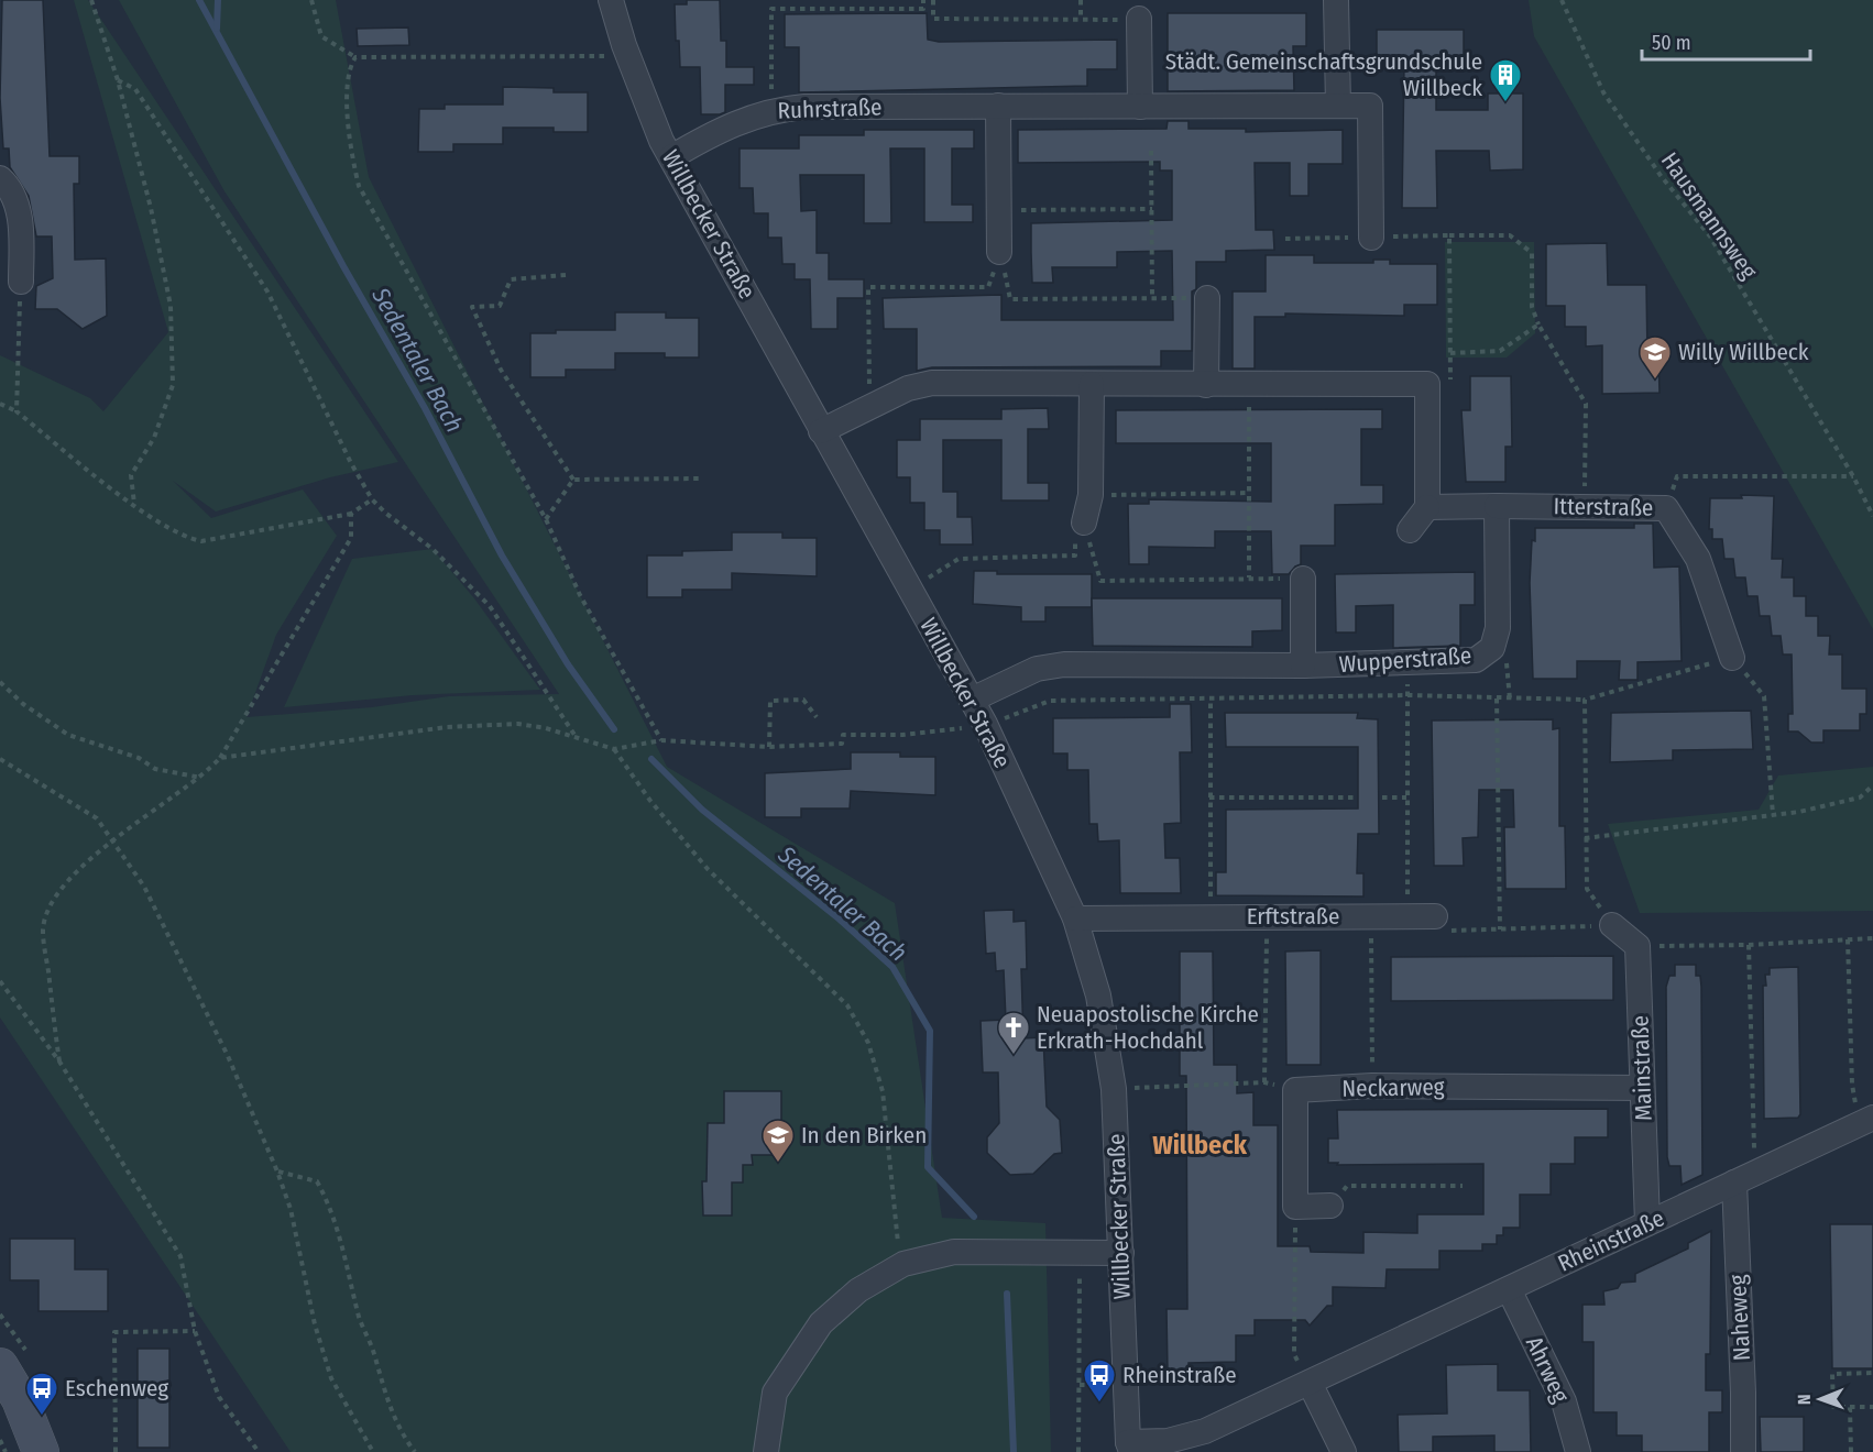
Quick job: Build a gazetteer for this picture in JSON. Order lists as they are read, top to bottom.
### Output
{
  "streets": {
    "street": [
      "Ruhrstraße",
      "Willbecker Straße",
      "Itterstraße",
      "Wupperstraße",
      "Erftstraße",
      "Mainstraße",
      "Neckarweg",
      "Rheinstraße",
      "Naheweg",
      "Ahrweg"
    ],
    "path": ["Hausmannsweg"]
  },
  "crossings": [
    ["Ruhrstraße", "Willbecker Straße"],
    ["Willbecker Straße", "Wupperstraße"],
    ["Willbecker Straße", "Erftstraße"],
    ["Willbecker Straße", "Rheinstraße"],
    ["Itterstraße", "Wupperstraße"],
    ["Mainstraße", "Neckarweg"],
    ["Mainstraße", "Rheinstraße"],
    ["Rheinstraße", "Naheweg"],
    ["Rheinstraße", "Ahrweg"]
  ],
  "districts": ["Willbeck"],
  "water": ["Sedentaler Bach"],
  "places": {
    "building": ["Städt. Gemeinschaftsgrundschule Willbeck"],
    "school or university": ["Willy Willbeck", "In den Birken"],
    "church": ["Neuapostolische Kirche Erkrath-Hochdahl"],
    "bus stop": ["Rheinstraße", "Eschenweg"]
  },
  "scale_bar": "50 m",
  "north": "left"
}
